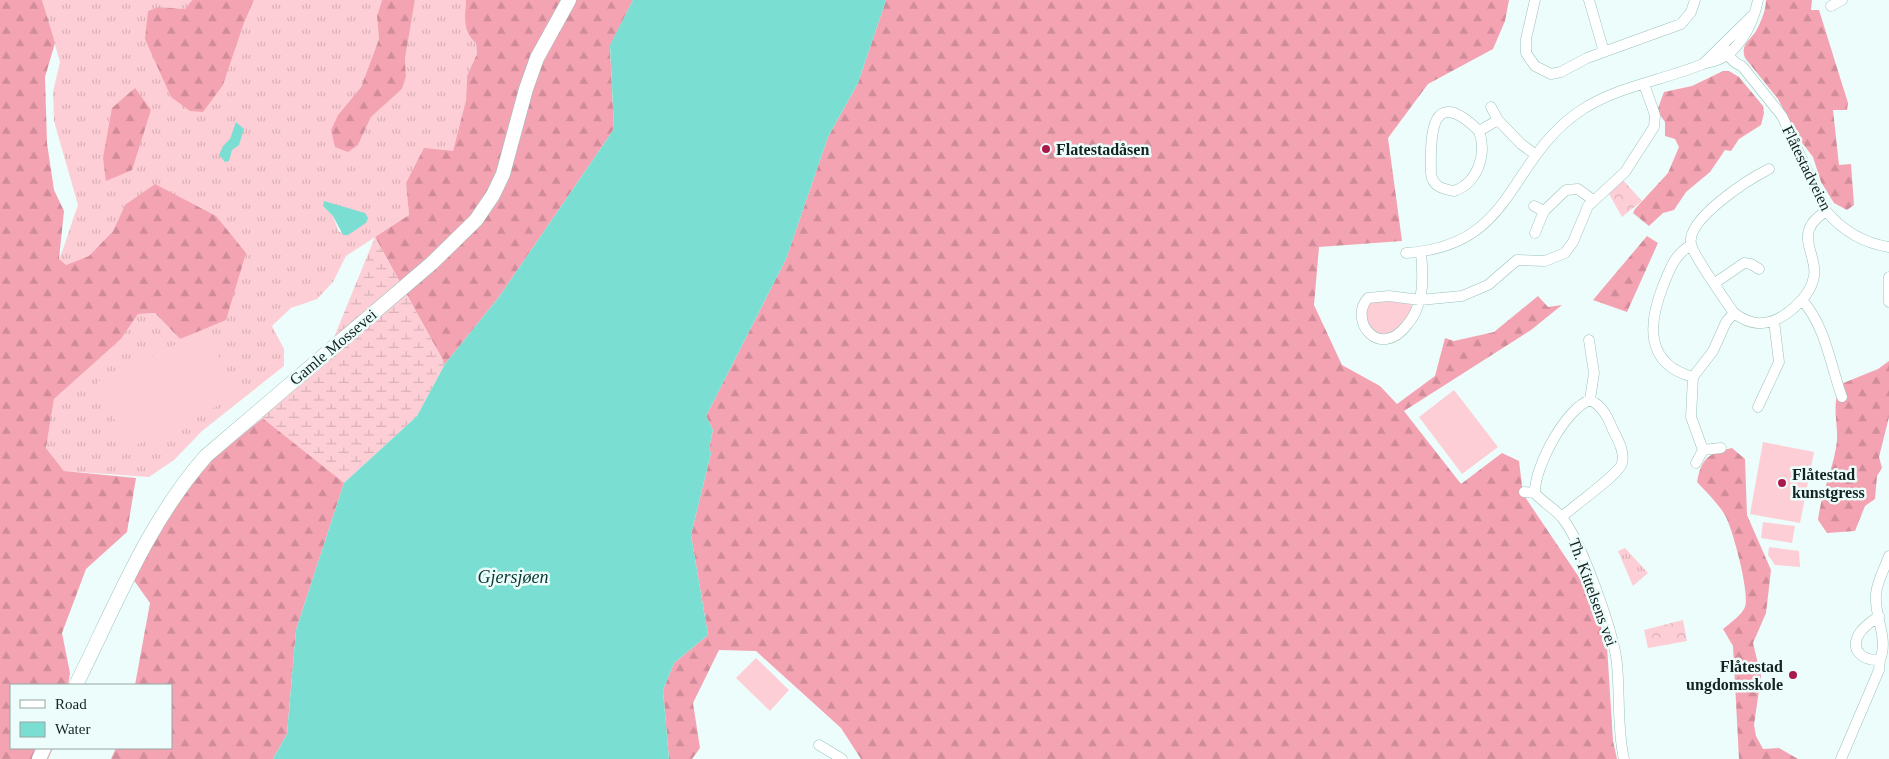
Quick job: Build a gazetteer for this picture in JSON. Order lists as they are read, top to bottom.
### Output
{
  "streets": {
    "main road": ["Gamle Mossevei"],
    "street": ["Flåtestadveien", "Th. Kittelsens vei"]
  },
  "water": ["Gjersjøen"],
  "places": ["Flatestadåsen", "Flåtestad kunstgress", "Flåtestad ungdomsskole"],
  "legend": ["Road", "Water"]
}
